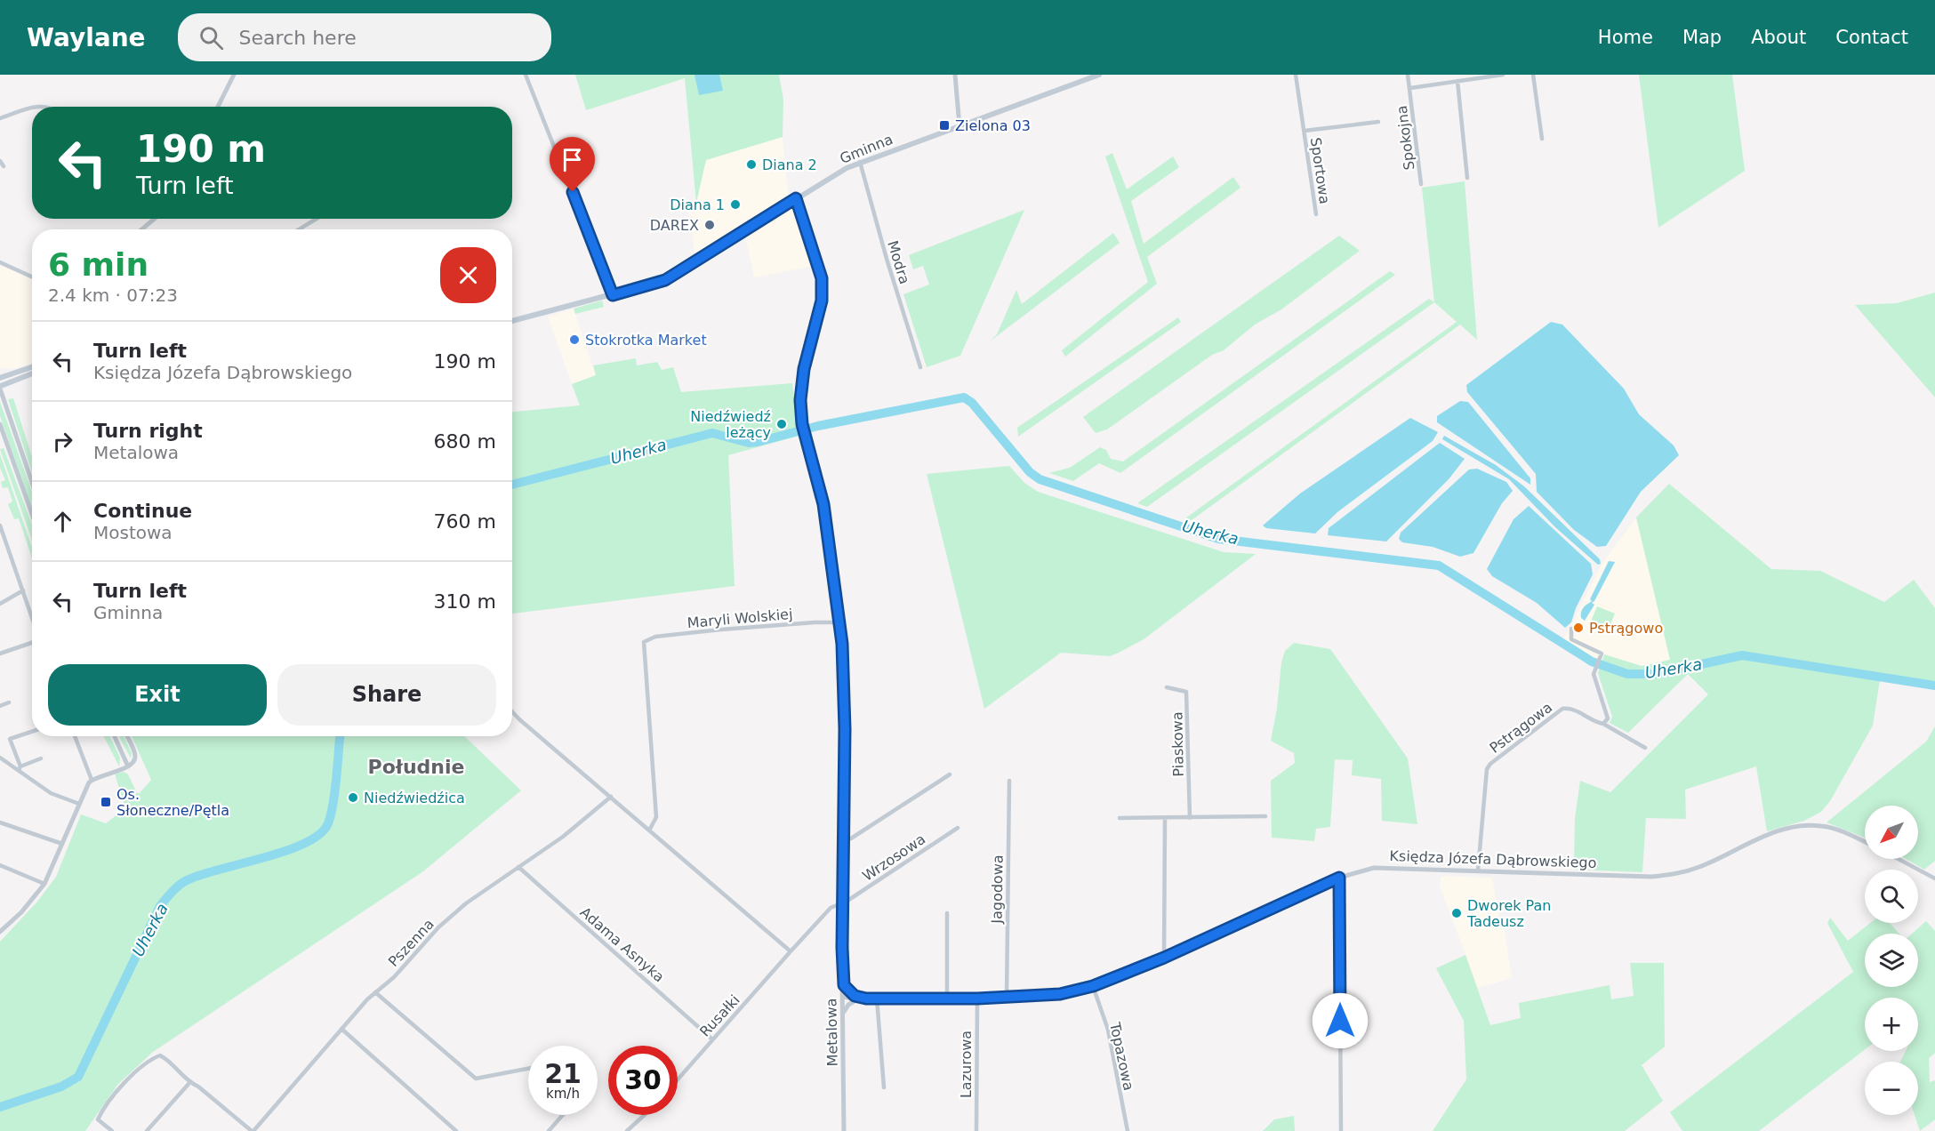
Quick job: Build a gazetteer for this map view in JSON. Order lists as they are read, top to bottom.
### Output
{
  "streets": {
    "main road": ["Gminna"],
    "street": [
      "Spokojna",
      "Sportowa",
      "Modra",
      "Maryli Wolskiej",
      "Pstrągowa",
      "Piaskowa",
      "Wrzosowa",
      "Księdza Józefa Dąbrowskiego",
      "Jagodowa",
      "Pszenna",
      "Adama Asnyka",
      "Rusałki",
      "Metalowa",
      "Topazowa",
      "Lazurowa"
    ]
  },
  "crossings": [
    ["Gminna", "Modra"],
    ["Gminna", "Metalowa"],
    ["Maryli Wolskiej", "Metalowa"],
    ["Pstrągowa", "Księdza Józefa Dąbrowskiego"],
    ["Wrzosowa", "Metalowa"],
    ["Księdza Józefa Dąbrowskiego", "Jagodowa"],
    ["Księdza Józefa Dąbrowskiego", "Metalowa"],
    ["Księdza Józefa Dąbrowskiego", "Topazowa"],
    ["Księdza Józefa Dąbrowskiego", "Lazurowa"],
    ["Pszenna", "Adama Asnyka"],
    ["Adama Asnyka", "Rusałki"]
  ],
  "districts": ["Południe"],
  "water": ["Uherka"],
  "places": {
    "transit": ["Zielona 03", "Os. Słoneczne/Pętla"],
    "other": [
      "Diana 2",
      "Diana 1",
      "DAREX",
      "Stokrotka Market",
      "Niedźwiedź leżący",
      "Pstrągowo",
      "Niedźwiedźica",
      "Dworek Pan Tadeusz"
    ]
  },
  "north": "bottom left",
  "page": {
    "header": "Waylane",
    "search": "Search here",
    "nav": [
      "Home",
      "Map",
      "About",
      "Contact"
    ],
    "turn": ["190 m", "Turn left"],
    "heading": ["6 min", "2.4 km · 07:23"],
    "list": [
      {
        "name": "Turn left",
        "note": "Księdza Józefa Dąbrowskiego",
        "value": "190 m"
      },
      {
        "name": "Turn right",
        "note": "Metalowa",
        "value": "680 m"
      },
      {
        "name": "Continue",
        "note": "Mostowa",
        "value": "760 m"
      },
      {
        "name": "Turn left",
        "note": "Gminna",
        "value": "310 m"
      }
    ],
    "buttons": ["Exit", "Share"],
    "map_buttons": ["+", "−"],
    "speed": "21 km/h",
    "limit": "30"
  }
}
